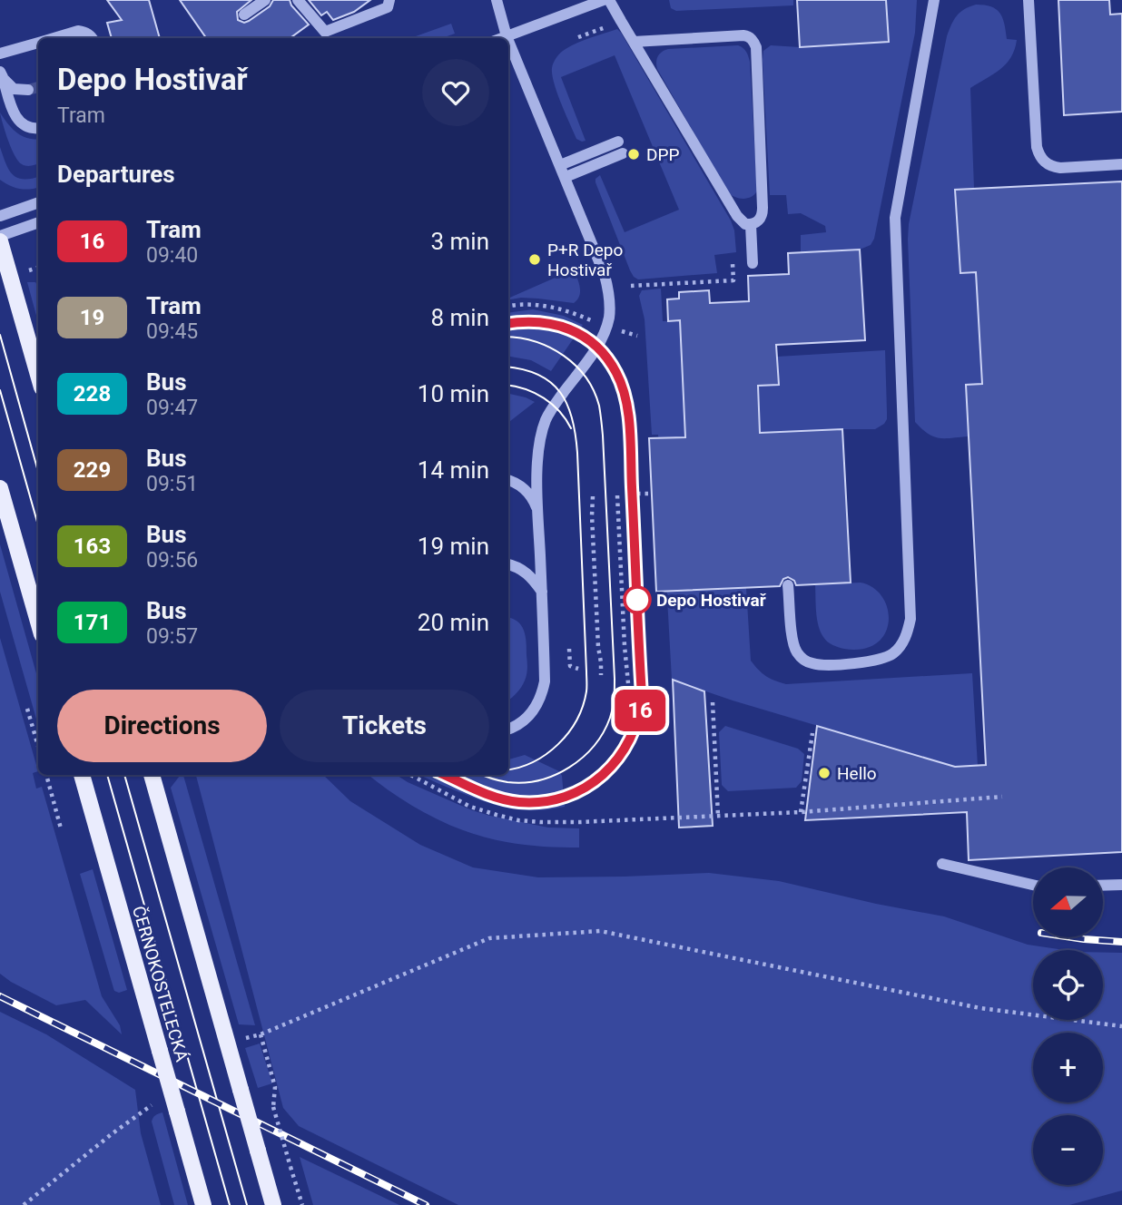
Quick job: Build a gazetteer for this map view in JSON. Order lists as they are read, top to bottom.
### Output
{
  "streets": {
    "main road": ["ČERNOKOSTELECKÁ"]
  },
  "places": [
    "DPP",
    "P+R Depo Hostivař",
    "Depo Hostivař",
    "Hello"
  ],
  "lines": ["tram line 16"],
  "north": "left",
  "page": {
    "on_map": "16",
    "heading": [
      ["Depo Hostivař", "Tram"],
      "Departures"
    ],
    "list": [
      {
        "mark": "16",
        "name": "Tram",
        "note": "09:40",
        "value": "3 min"
      },
      {
        "mark": "19",
        "name": "Tram",
        "note": "09:45",
        "value": "8 min"
      },
      {
        "mark": "228",
        "name": "Bus",
        "note": "09:47",
        "value": "10 min"
      },
      {
        "mark": "229",
        "name": "Bus",
        "note": "09:51",
        "value": "14 min"
      },
      {
        "mark": "163",
        "name": "Bus",
        "note": "09:56",
        "value": "19 min"
      },
      {
        "mark": "171",
        "name": "Bus",
        "note": "09:57",
        "value": "20 min"
      }
    ],
    "buttons": ["Directions", "Tickets"],
    "map_buttons": ["+", "−"]
  }
}
